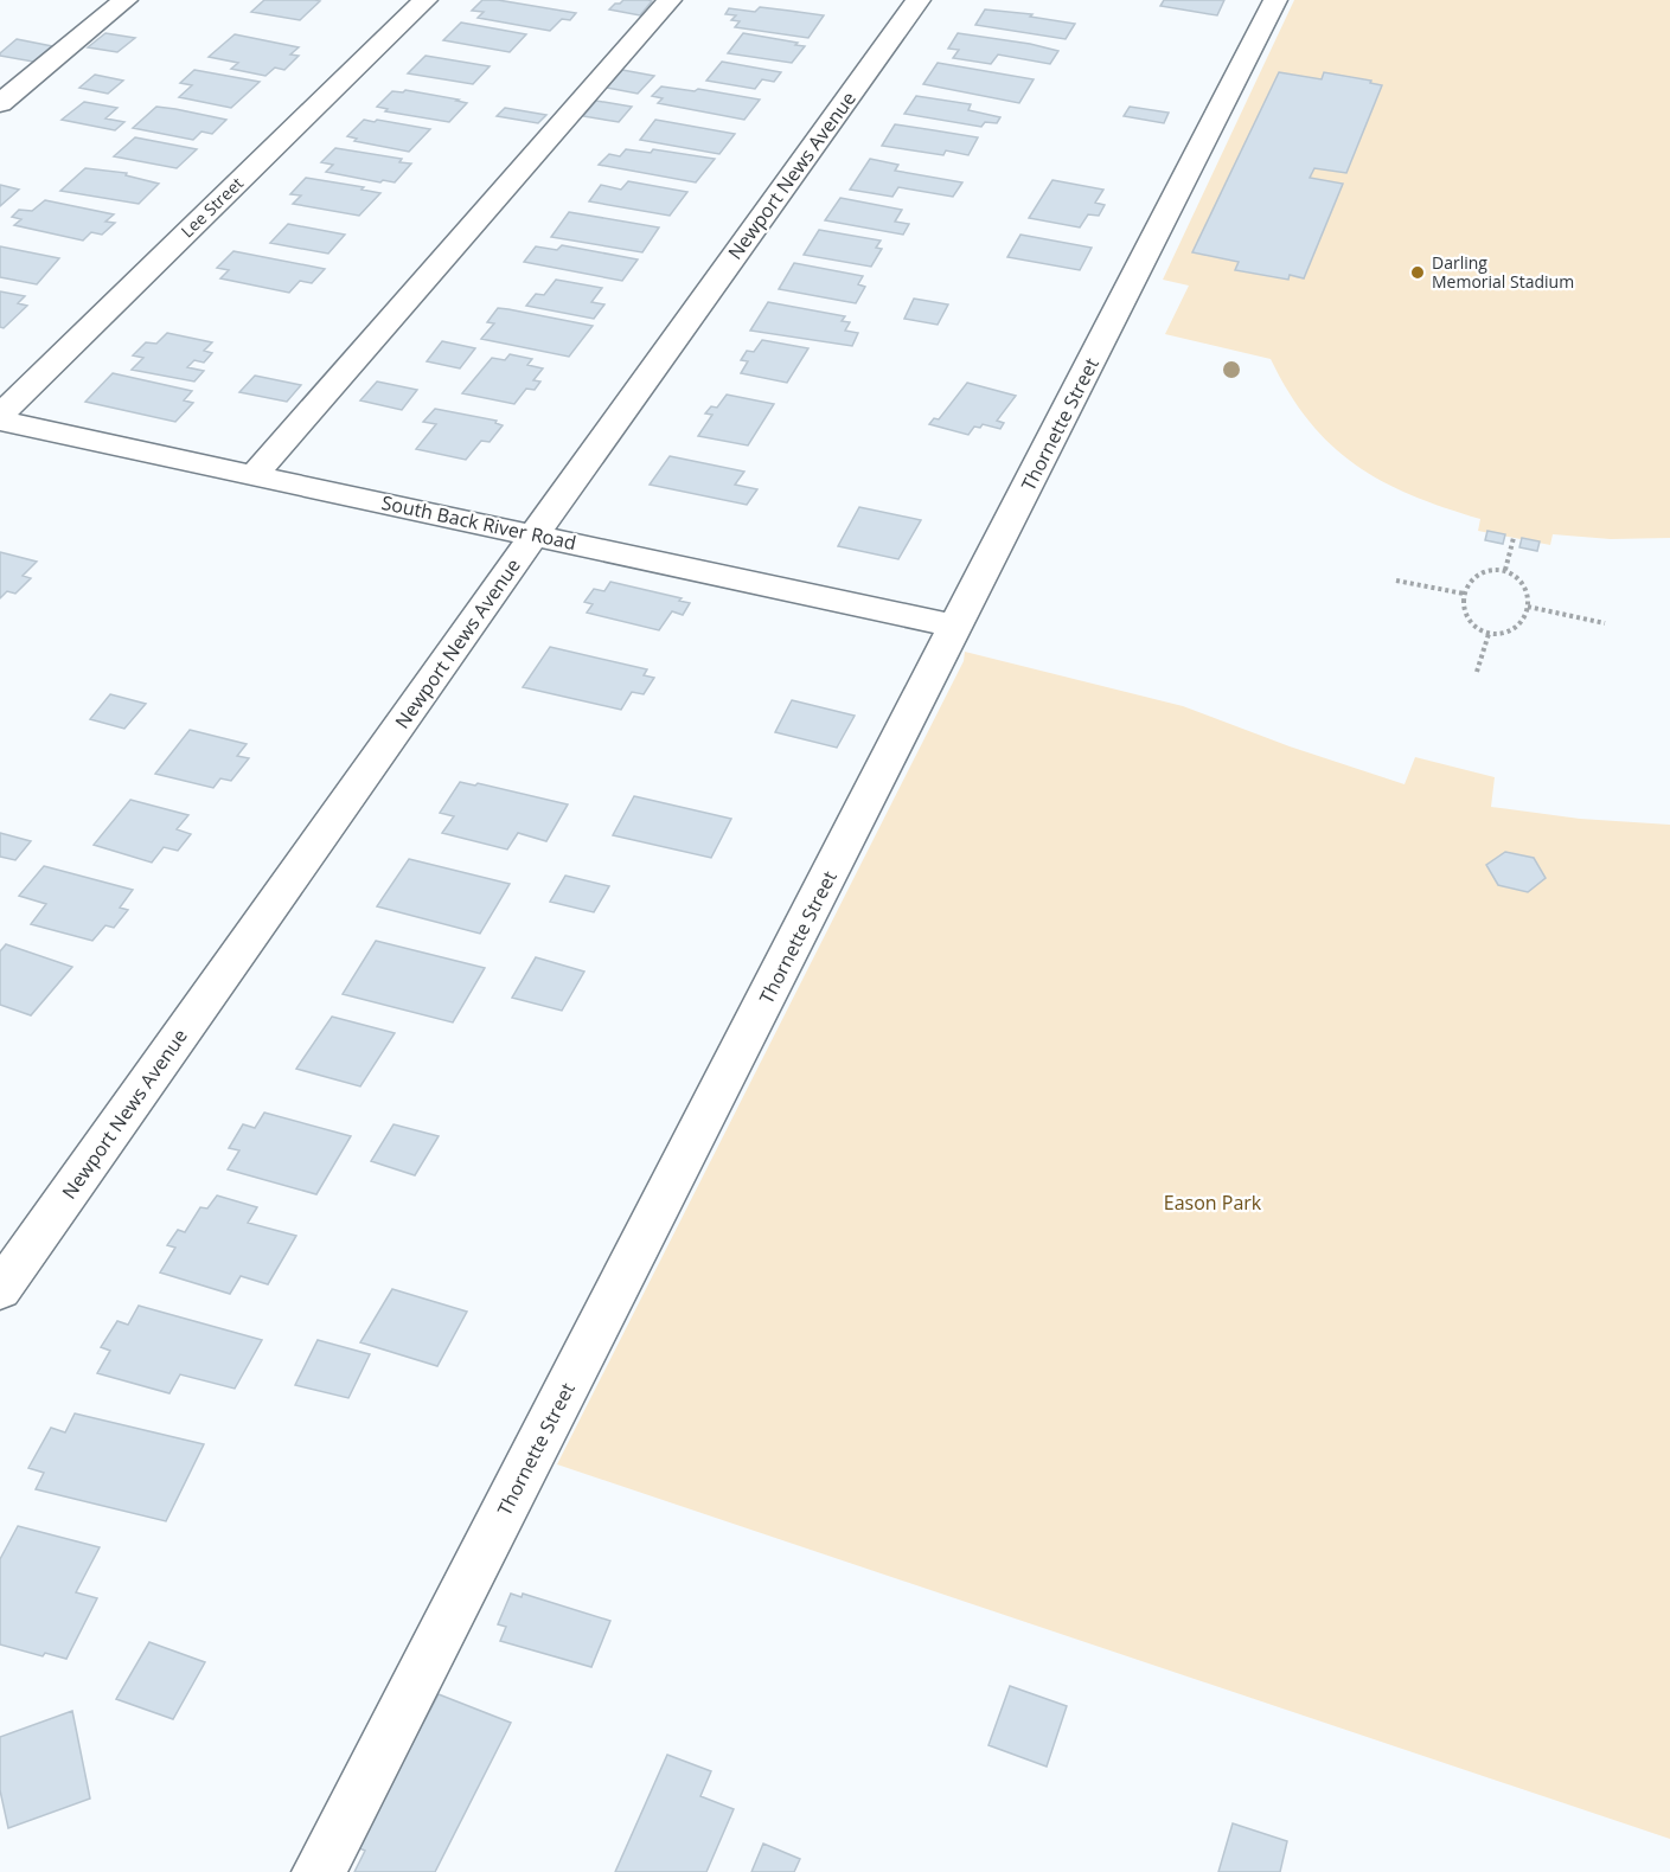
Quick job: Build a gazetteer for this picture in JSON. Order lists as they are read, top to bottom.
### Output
{
  "streets": {
    "street": [
      "Newport News Avenue",
      "Lee Street",
      "Thornette Street",
      "South Back River Road"
    ]
  },
  "crossings": [
    ["Newport News Avenue", "South Back River Road"],
    ["Thornette Street", "South Back River Road"]
  ],
  "parks": ["Eason Park"],
  "places": ["Darling Memorial Stadium"]
}
